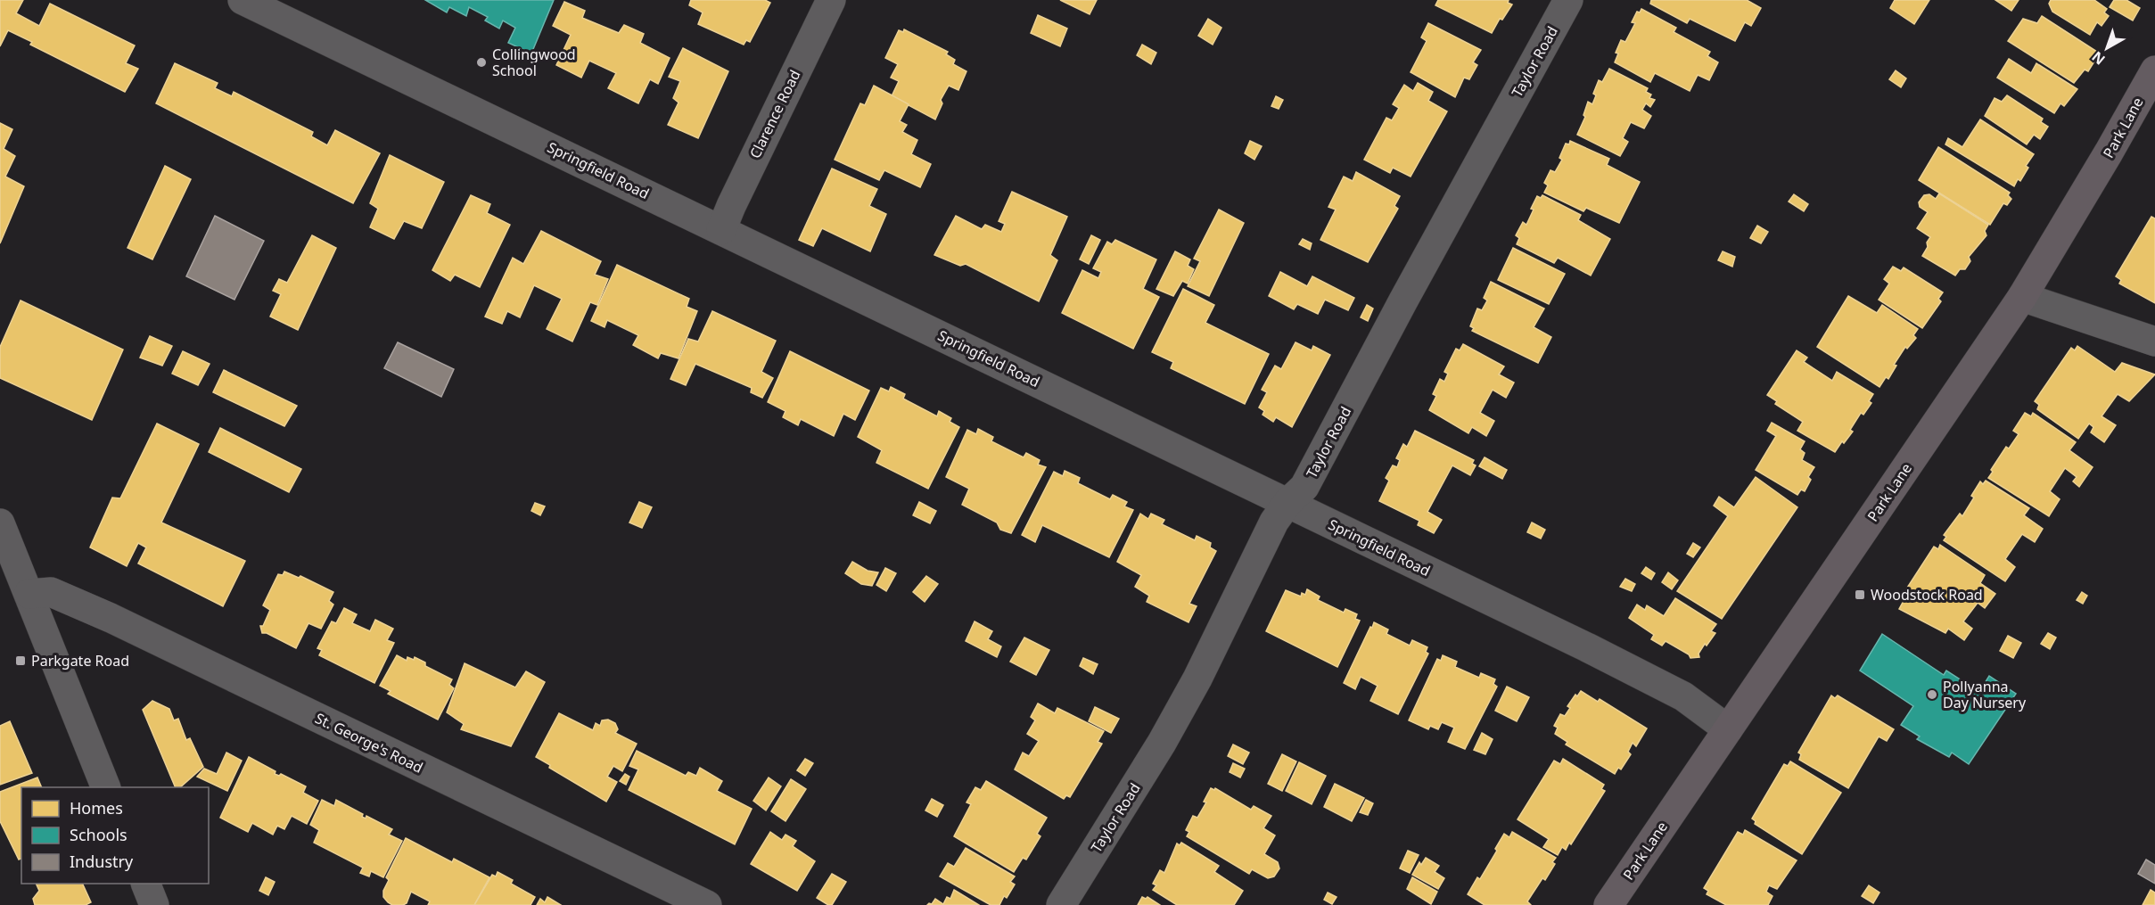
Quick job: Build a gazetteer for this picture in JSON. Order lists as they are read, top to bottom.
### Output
{
  "streets": {
    "main road": ["Park Lane"],
    "street": [
      "Taylor Road",
      "Clarence Road",
      "Springfield Road",
      "St. George's Road"
    ]
  },
  "crossings": [
    ["Taylor Road", "Springfield Road"],
    ["Clarence Road", "Springfield Road"],
    ["Park Lane", "Springfield Road"]
  ],
  "places": {
    "other": ["Collingwood School", "Pollyanna Day Nursery"],
    "transit": ["Woodstock Road", "Parkgate Road"]
  },
  "legend": ["Homes", "Schools", "Industry"],
  "north": "bottom left"
}
